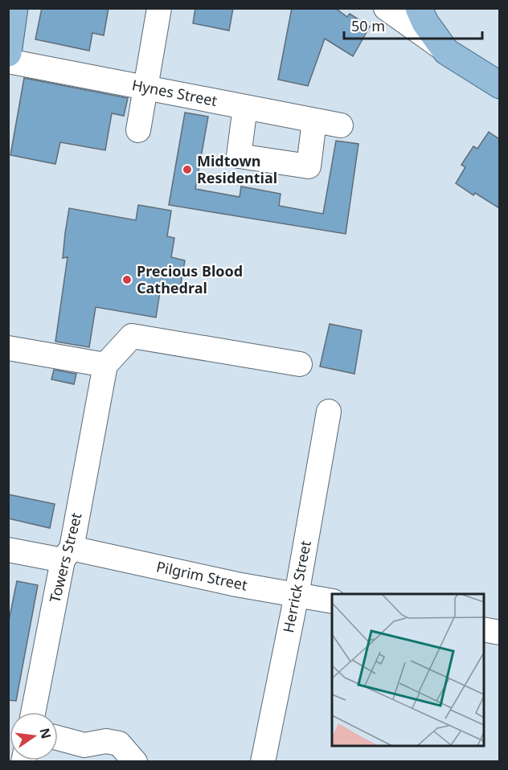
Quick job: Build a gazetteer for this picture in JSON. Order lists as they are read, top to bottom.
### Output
{
  "streets": {
    "street": [
      "Hynes Street",
      "Towers Street",
      "Pilgrim Street",
      "Herrick Street"
    ]
  },
  "crossings": [
    ["Towers Street", "Pilgrim Street"],
    ["Pilgrim Street", "Herrick Street"]
  ],
  "places": ["Midtown Residential", "Precious Blood Cathedral"],
  "scale_bar": "50 m",
  "north": "right"
}
